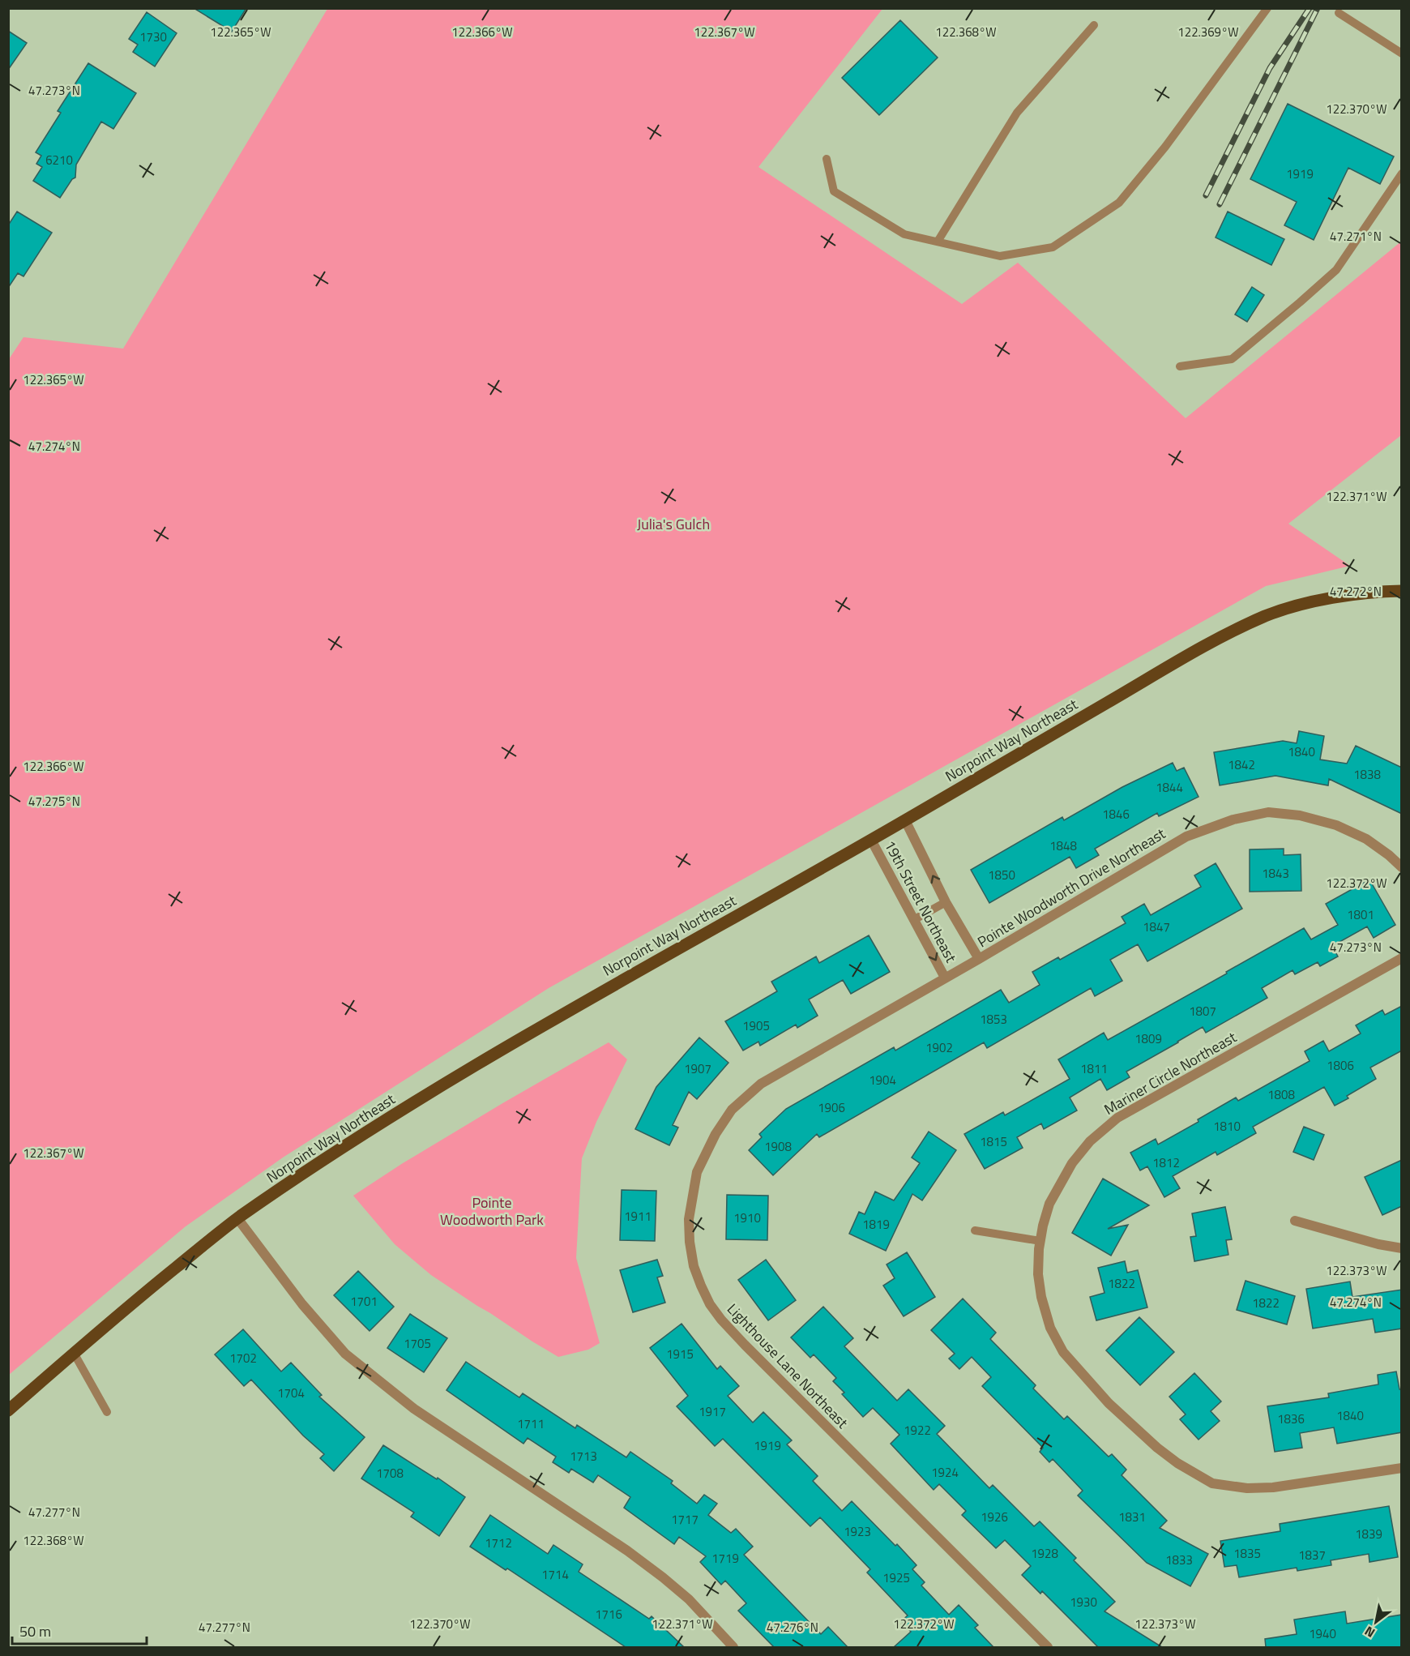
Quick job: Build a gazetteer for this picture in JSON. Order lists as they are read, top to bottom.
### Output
{
  "streets": {
    "main road": ["Norpoint Way Northeast"],
    "street": [
      "Pointe Woodworth Drive Northeast",
      "19th Street Northeast",
      "Mariner Circle Northeast",
      "Lighthouse Lane Northeast"
    ]
  },
  "crossings": [
    ["Norpoint Way Northeast", "19th Street Northeast"],
    ["Pointe Woodworth Drive Northeast", "19th Street Northeast"],
    ["Pointe Woodworth Drive Northeast", "Lighthouse Lane Northeast"],
    ["19th Street Northeast", "Lighthouse Lane Northeast"]
  ],
  "parks": ["Julia's Gulch", "Pointe Woodworth Park"],
  "house_numbers": [
    "1730",
    "6210",
    "1919",
    "1840",
    "1842",
    "1838",
    "1844",
    "1846",
    "1848",
    "1843",
    "1850",
    "1801",
    "1847",
    "1807",
    "1853",
    "1905",
    "1809",
    "1902",
    "1806",
    "1907",
    "1811",
    "1904",
    "1808",
    "1906",
    "1810",
    "1815",
    "1908",
    "1812",
    "1911",
    "1910",
    "1819",
    "1822",
    "1701",
    "1822",
    "1705",
    "1915",
    "1702",
    "1704",
    "1917",
    "1840",
    "1836",
    "1711",
    "1922",
    "1919",
    "1713",
    "1924",
    "1708",
    "1926",
    "1831",
    "1717",
    "1923",
    "1839",
    "1712",
    "1928",
    "1835",
    "1837",
    "1719",
    "1833",
    "1714",
    "1925",
    "1930",
    "1716",
    "1940"
  ],
  "scale_bar": "50 m",
  "north": "bottom left",
  "coordinates": [
    "122.365°W",
    "122.366°W",
    "122.367°W",
    "122.368°W",
    "122.369°W",
    "47.273°N",
    "122.370°W",
    "47.271°N",
    "47.274°N",
    "122.371°W",
    "47.272°N",
    "47.275°N",
    "122.372°W",
    "122.373°W",
    "47.277°N",
    "47.276°N"
  ]
}
